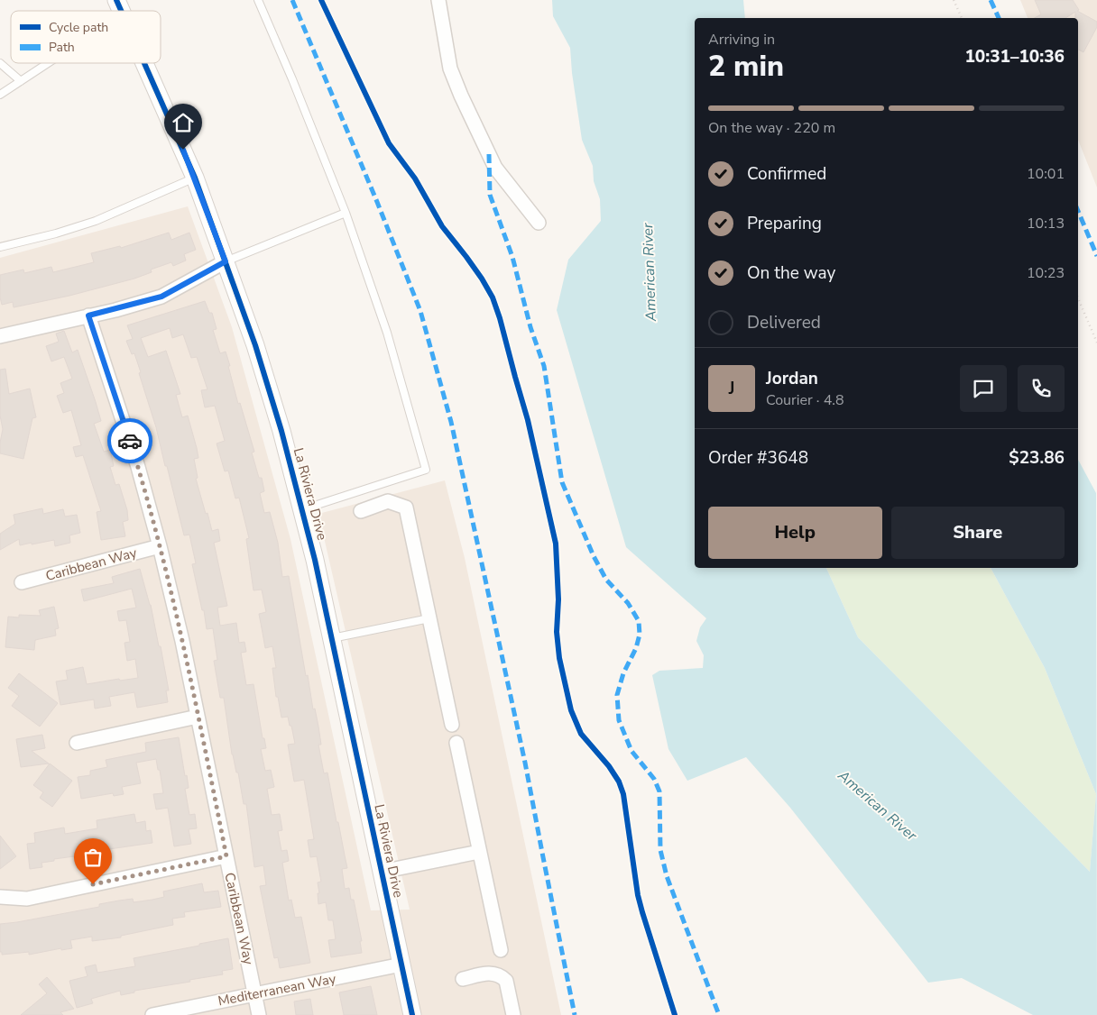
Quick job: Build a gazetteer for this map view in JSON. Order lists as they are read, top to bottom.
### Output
{
  "streets": {
    "street": ["La Riviera Drive", "Caribbean Way", "Mediterranean Way"]
  },
  "crossings": [
    ["La Riviera Drive", "Mediterranean Way"],
    ["Caribbean Way", "Mediterranean Way"]
  ],
  "water": ["American River"],
  "legend": ["Cycle path", "Path"],
  "page": {
    "heading": ["2 min", "Arriving in", "10:31–10:36"],
    "panel": [
      "Jordan",
      "Courier · 4.8",
      "Order #3648",
      "$23.86"
    ],
    "bar": "On the way · 220 m",
    "list": [
      ["Confirmed", "10:01"],
      ["Preparing", "10:13"],
      ["On the way", "10:23"],
      "Delivered"
    ],
    "round": "J",
    "buttons": ["Help", "Share"]
  }
}
